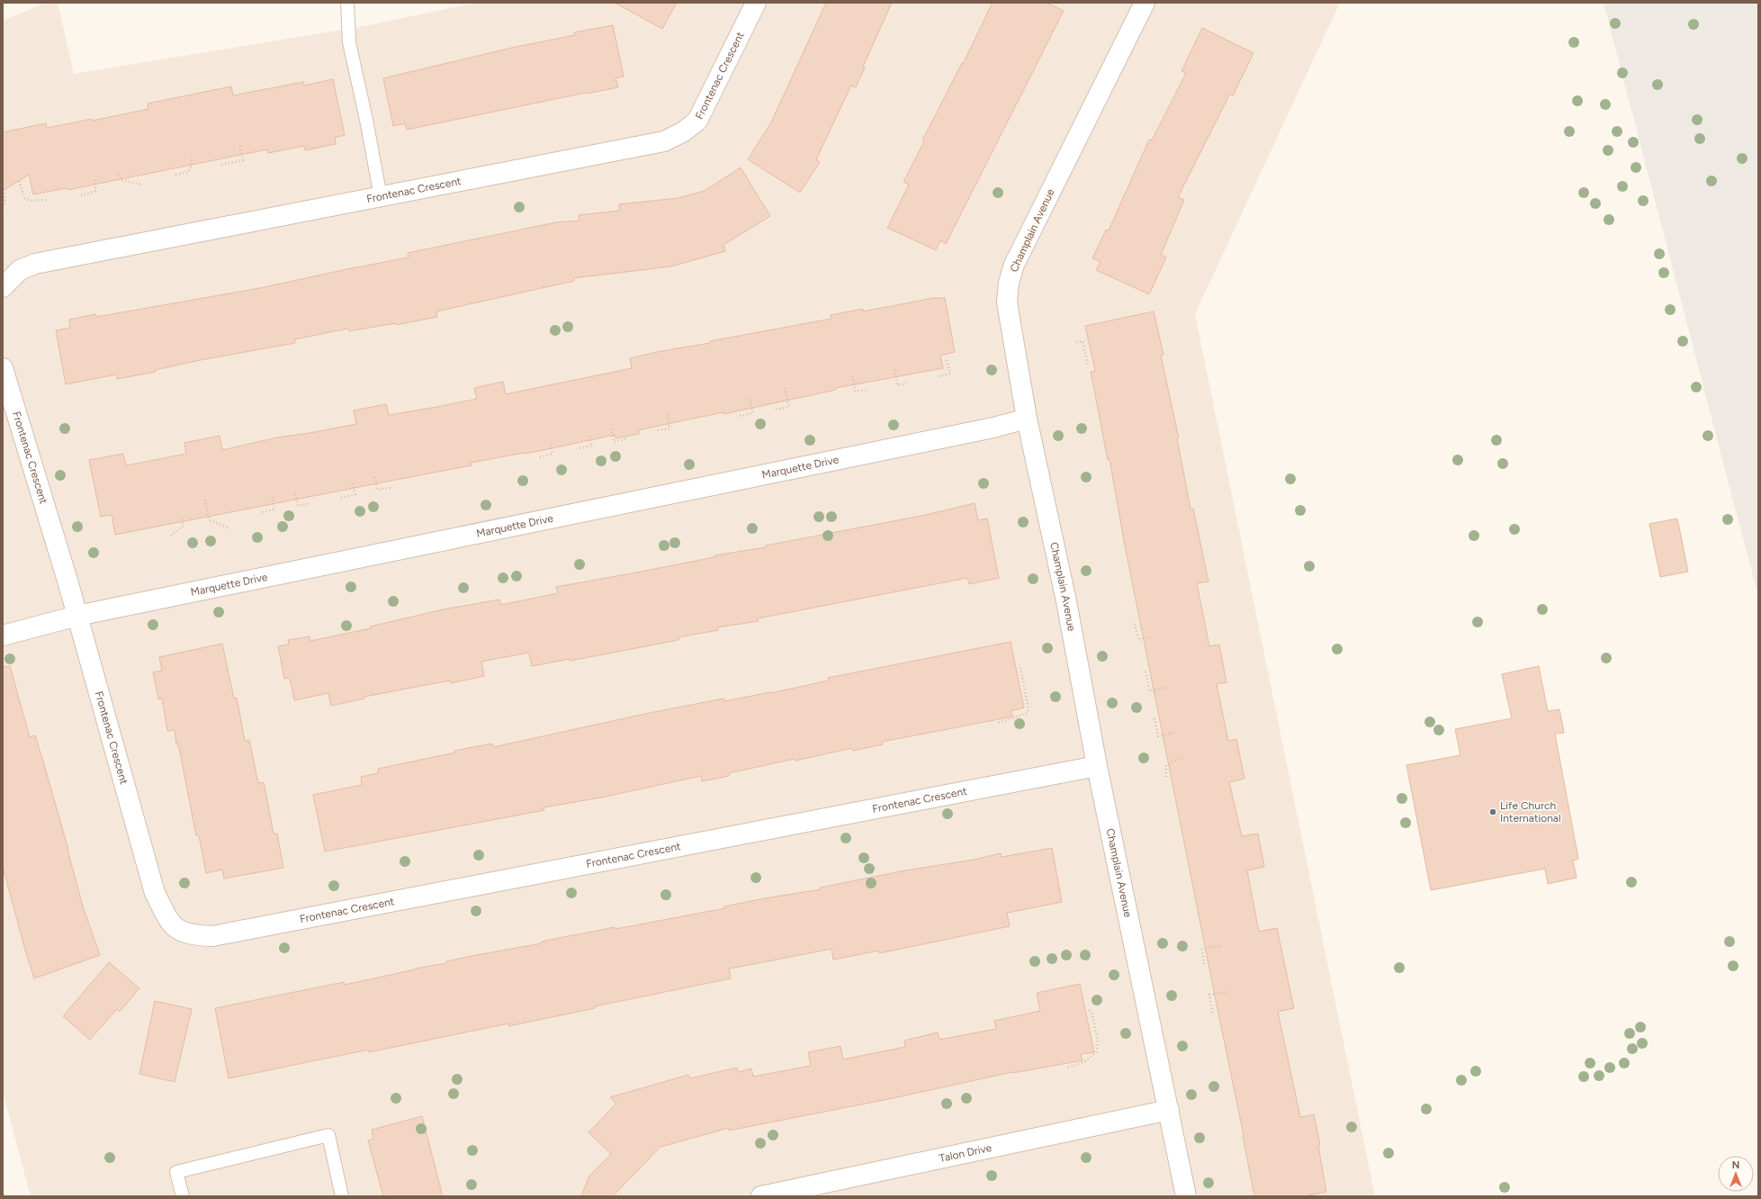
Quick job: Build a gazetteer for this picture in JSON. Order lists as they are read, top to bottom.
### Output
{
  "streets": {
    "street": [
      "Frontenac Crescent",
      "Champlain Avenue",
      "Marquette Drive",
      "Talon Drive"
    ]
  },
  "crossings": [
    ["Frontenac Crescent", "Champlain Avenue"],
    ["Frontenac Crescent", "Marquette Drive"],
    ["Champlain Avenue", "Marquette Drive"],
    ["Champlain Avenue", "Talon Drive"]
  ],
  "places": ["Life Church International"],
  "north": "top"
}
